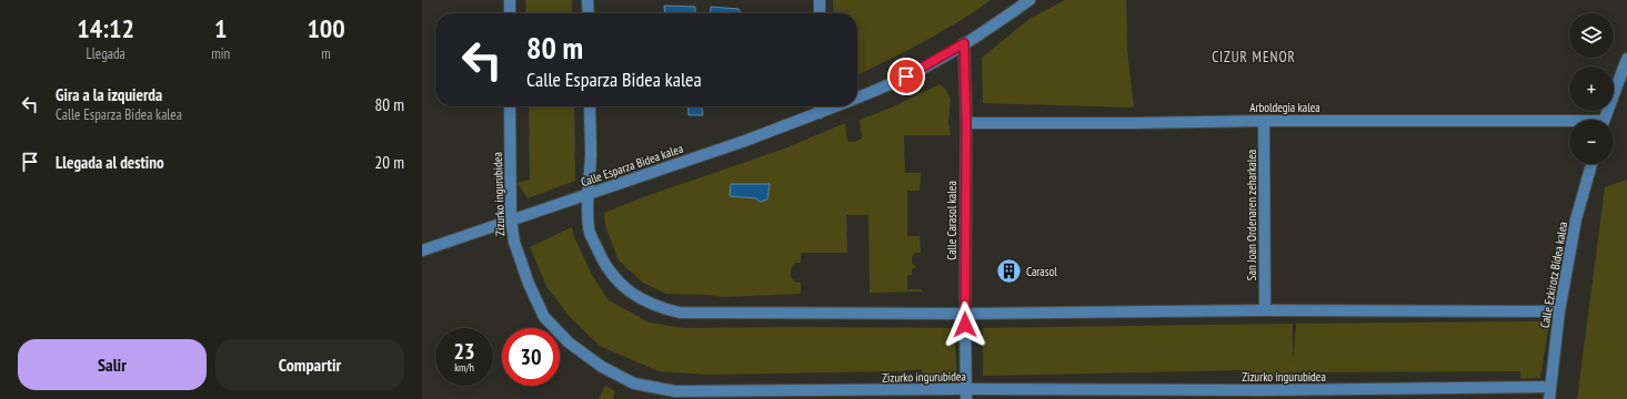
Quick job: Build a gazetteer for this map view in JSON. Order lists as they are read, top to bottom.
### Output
{
  "streets": {
    "street": [
      "Arboldegia kalea",
      "Calle Esparza Bidea kalea",
      "Zizurko ingurubidea",
      "San Joan Ordenaren zeharkalea",
      "Calle Carasol kalea",
      "Calle Ezkirotz Bidea kalea"
    ]
  },
  "crossings": [
    ["Arboldegia kalea", "San Joan Ordenaren zeharkalea"],
    ["Arboldegia kalea", "Calle Carasol kalea"],
    ["Calle Esparza Bidea kalea", "Zizurko ingurubidea"],
    ["Calle Esparza Bidea kalea", "Calle Carasol kalea"],
    ["Zizurko ingurubidea", "Calle Carasol kalea"],
    ["Zizurko ingurubidea", "Calle Ezkirotz Bidea kalea"]
  ],
  "districts": ["CIZUR MENOR"],
  "places": {
    "building": ["Carasol"]
  },
  "page": {
    "eta": [
      "14:12",
      "Llegada",
      "1",
      "min",
      "100",
      "m"
    ],
    "map_buttons": ["+", "−"],
    "turn": ["80 m", "Calle Esparza Bidea kalea"],
    "list": [
      {
        "name": "Gira a la izquierda",
        "note": "Calle Esparza Bidea kalea",
        "value": "80 m"
      },
      {
        "name": "Llegada al destino",
        "value": "20 m"
      }
    ],
    "speed": "23 km/h",
    "limit": "30",
    "buttons": ["Salir", "Compartir"]
  }
}
